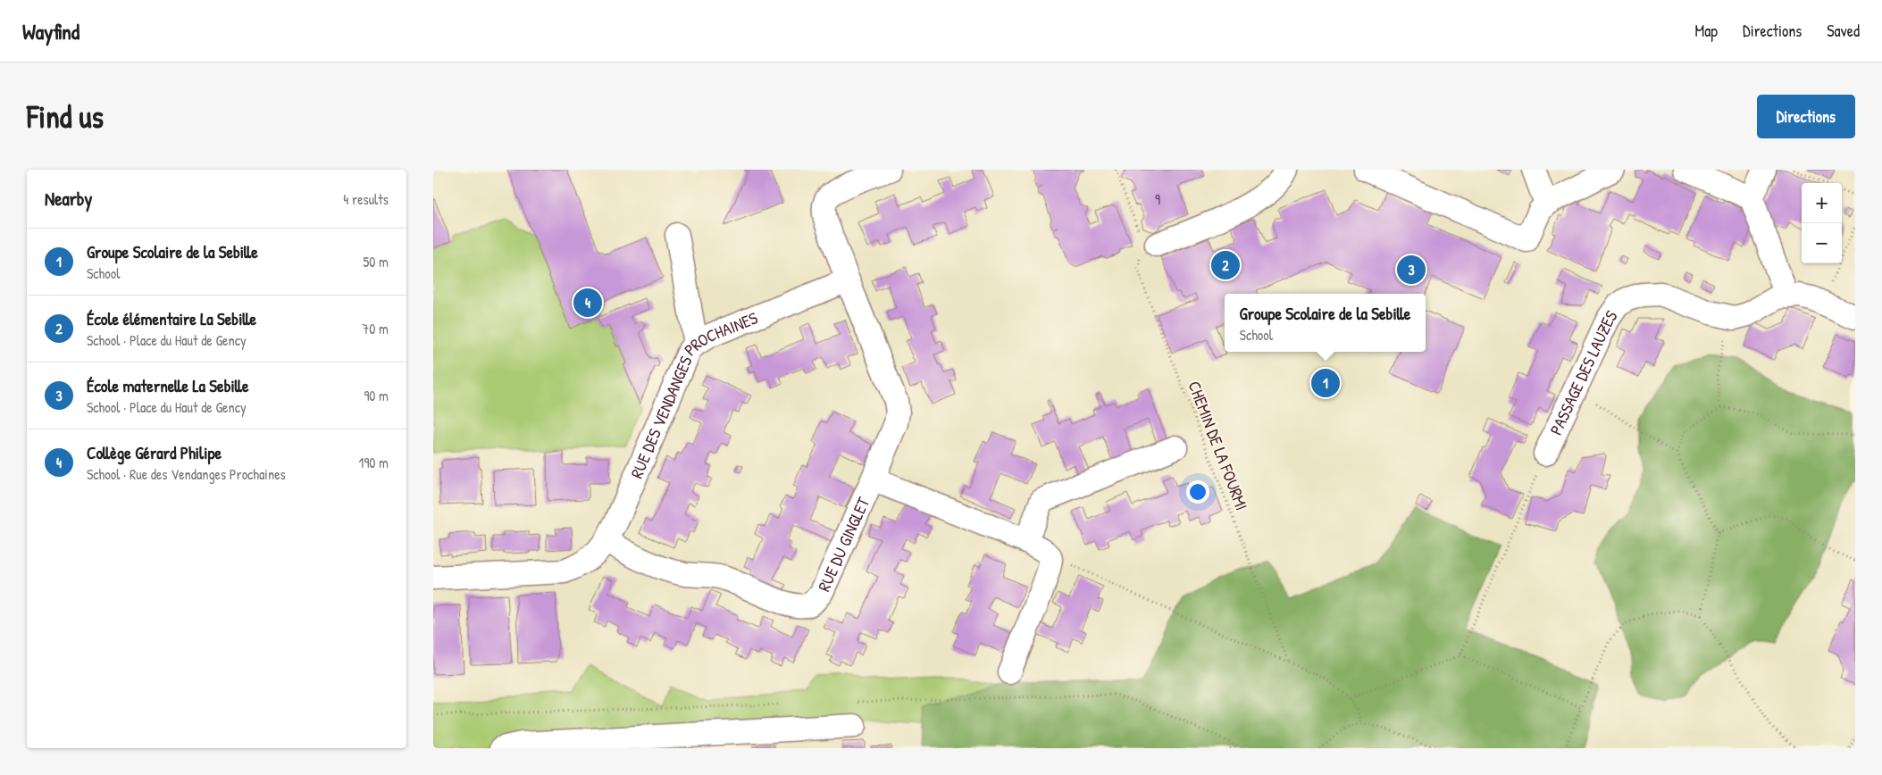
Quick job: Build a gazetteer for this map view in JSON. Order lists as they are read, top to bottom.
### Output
{
  "streets": {
    "street": ["PASSAGE DES LAUZES", "RUE DES VENDANGES PROCHAINES", "RUE DU GINGLET"],
    "path": ["CHEMIN DE LA FOURMI"]
  },
  "crossings": [
    ["RUE DES VENDANGES PROCHAINES", "RUE DU GINGLET"]
  ],
  "house_numbers": ["9"],
  "page": {
    "header": "Wayfind",
    "nav": ["Map", "Directions", "Saved"],
    "buttons": "Directions",
    "title": "Find us",
    "heading": ["Nearby", "4 results"],
    "map_buttons": ["+", "−"],
    "list": [
      {
        "mark": "1",
        "name": "Groupe Scolaire de la Sebille",
        "note": "School",
        "value": "50 m"
      },
      {
        "mark": "2",
        "name": "École élémentaire La Sebille",
        "note": "School · Place du Haut de Gency",
        "value": "70 m"
      },
      {
        "mark": "3",
        "name": "École maternelle La Sebille",
        "note": "School · Place du Haut de Gency",
        "value": "90 m"
      },
      {
        "mark": "4",
        "name": "Collège Gérard Philipe",
        "note": "School · Rue des Vendanges Prochaines",
        "value": "190 m"
      }
    ],
    "pins": [
      "2",
      "3",
      "4",
      "1"
    ],
    "popup": ["Groupe Scolaire de la Sebille", "School"]
  }
}
